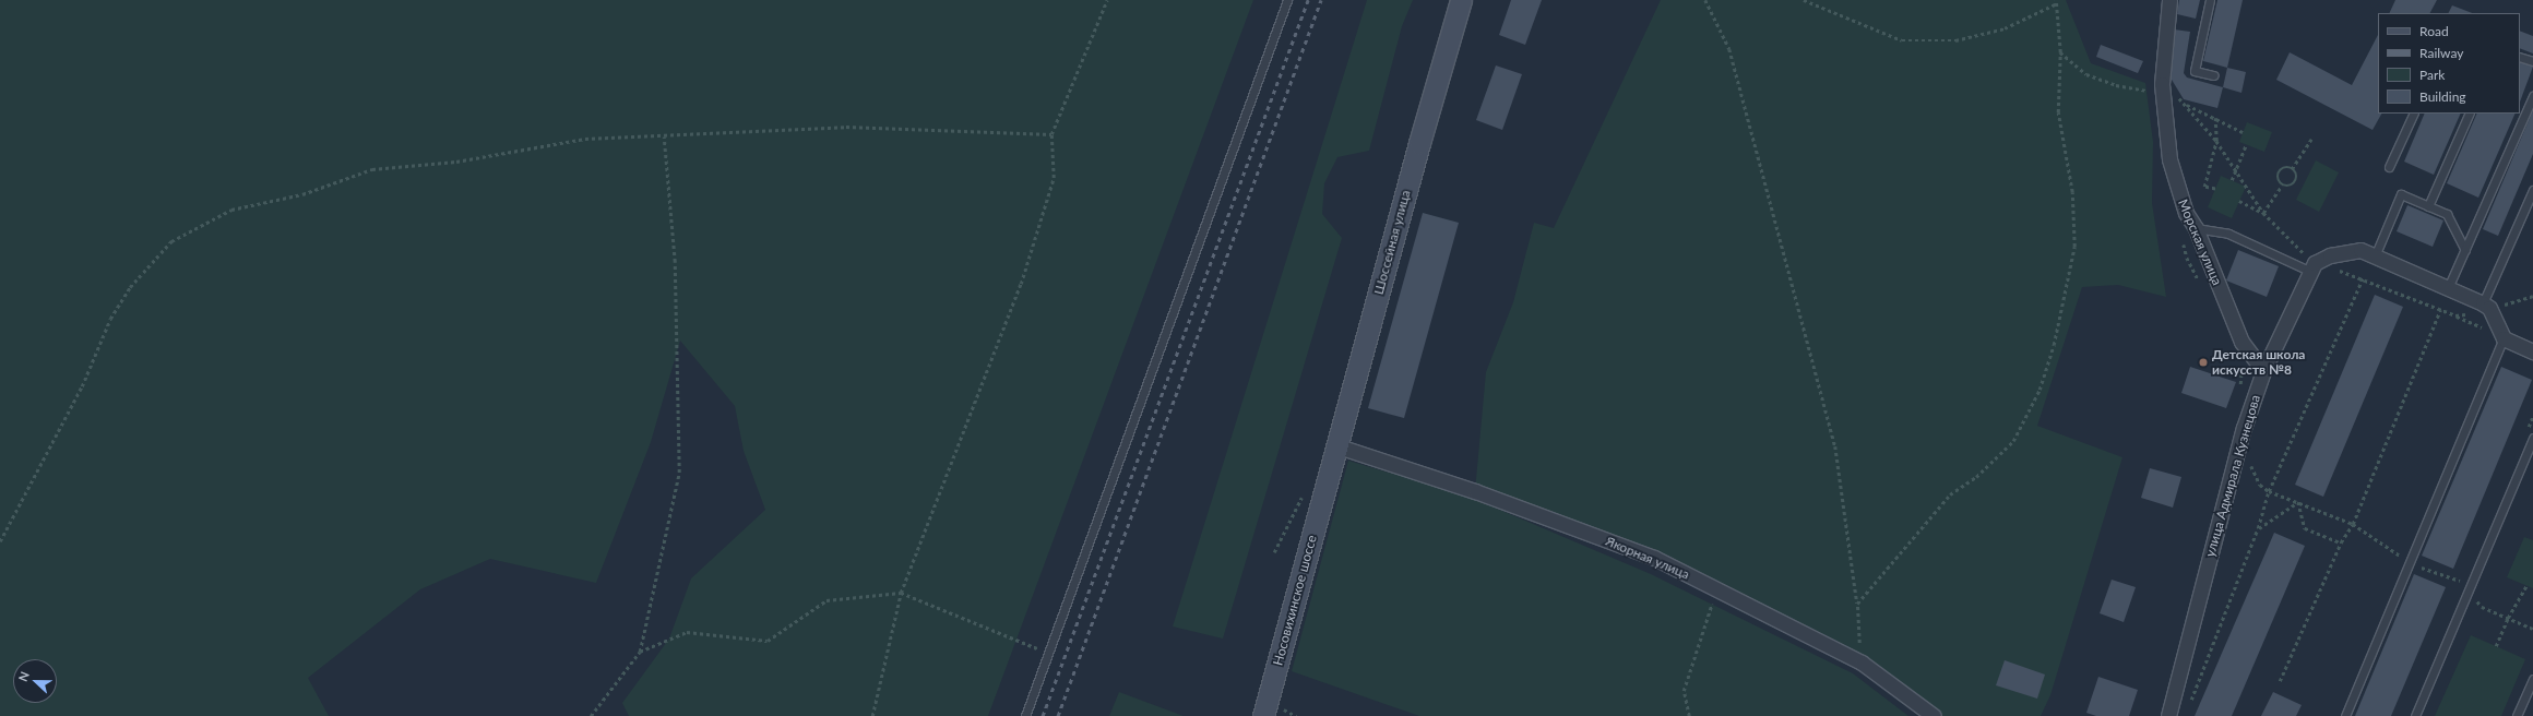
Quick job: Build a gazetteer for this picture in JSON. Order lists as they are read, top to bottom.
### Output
{
  "streets": {
    "main road": ["Шоссейная улица", "Носовихинское шоссе"],
    "street": ["Морская улица", "улица Адмирала Кузнецова", "Якорная улица"]
  },
  "crossings": [
    ["Шоссейная улица", "Якорная улица"],
    ["Шоссейная улица", "Носовихинское шоссе"],
    ["Морская улица", "улица Адмирала Кузнецова"]
  ],
  "places": ["Детская школа искусств №8"],
  "legend": [
    "Road",
    "Railway",
    "Park",
    "Building"
  ],
  "north": "left"
}
